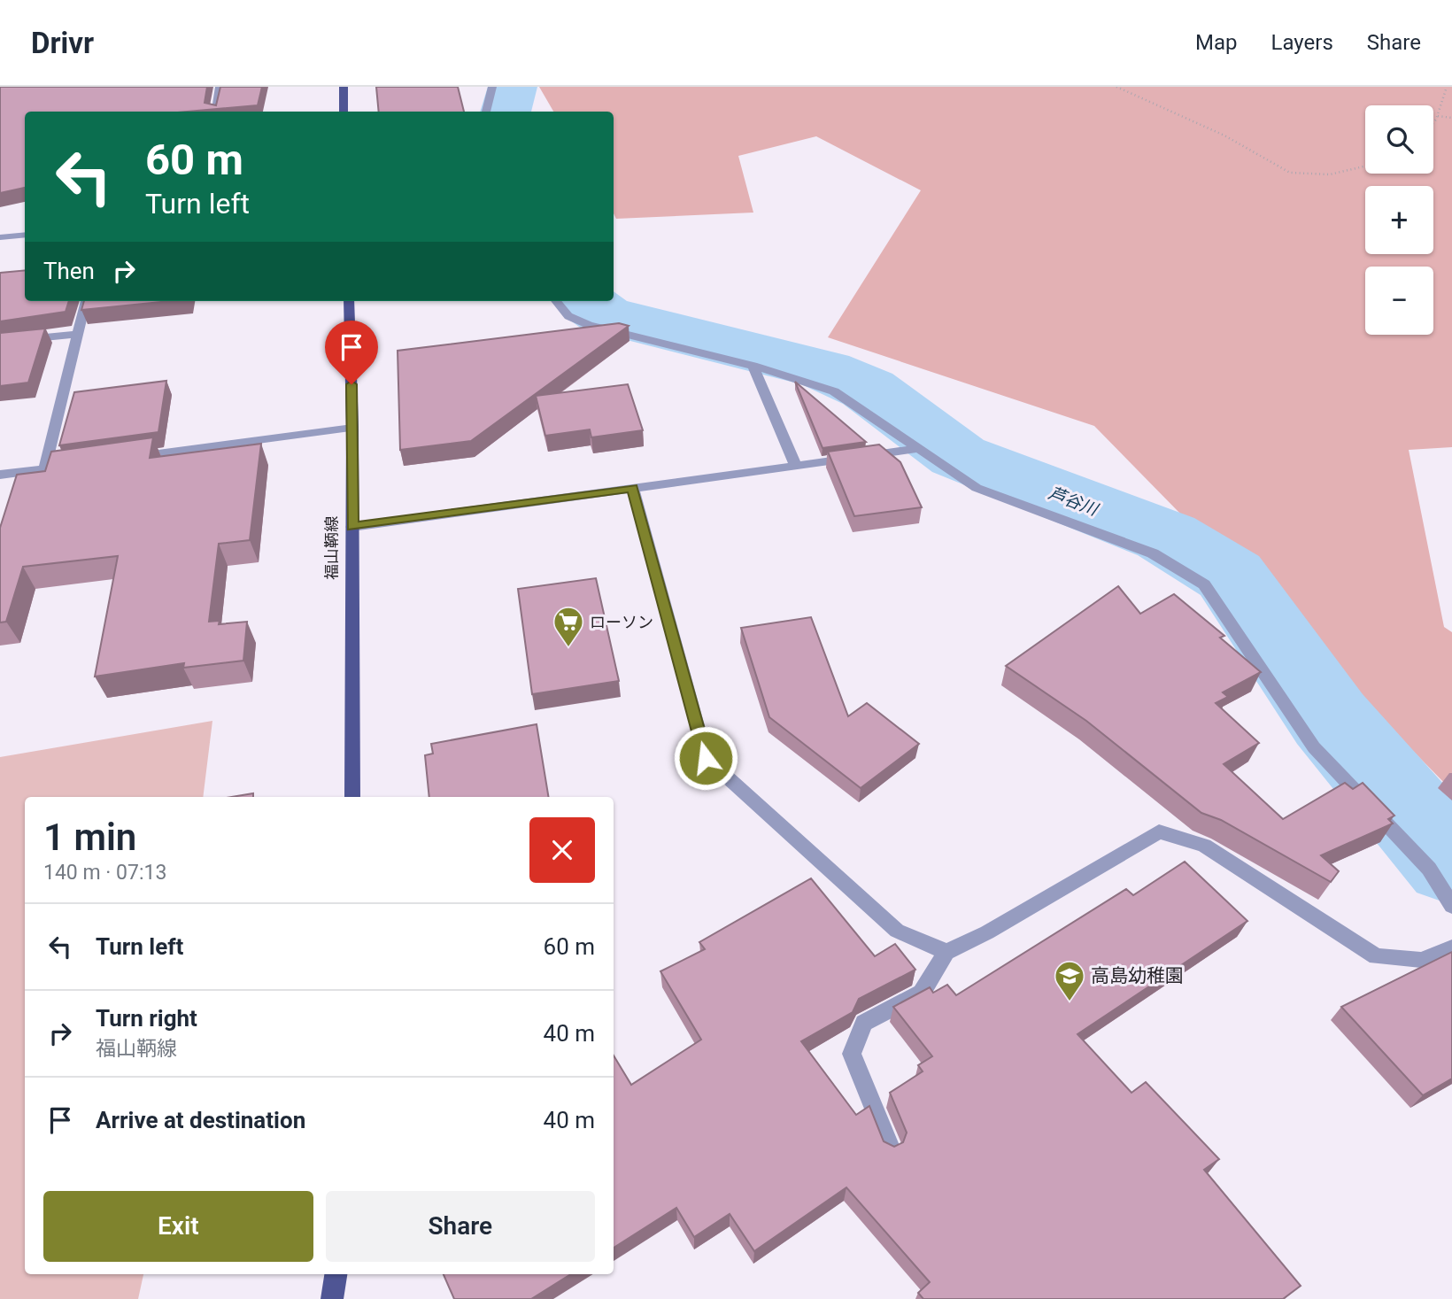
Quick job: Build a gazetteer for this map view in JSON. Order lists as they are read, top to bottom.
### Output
{
  "streets": {
    "main road": ["福山鞆線"]
  },
  "water": ["芦谷川"],
  "places": {
    "supermarket": ["ローソン"],
    "school or university": ["高島幼稚園"]
  },
  "page": {
    "header": "Drivr",
    "nav": ["Map", "Layers", "Share"],
    "map_buttons": ["+", "−"],
    "turn": ["60 m", "Turn left"],
    "then": "Then",
    "heading": ["1 min", "140 m · 07:13"],
    "list": [
      {
        "name": "Turn left",
        "value": "60 m"
      },
      {
        "name": "Turn right",
        "note": "福山鞆線",
        "value": "40 m"
      },
      {
        "name": "Arrive at destination",
        "value": "40 m"
      }
    ],
    "buttons": ["Exit", "Share"]
  }
}
